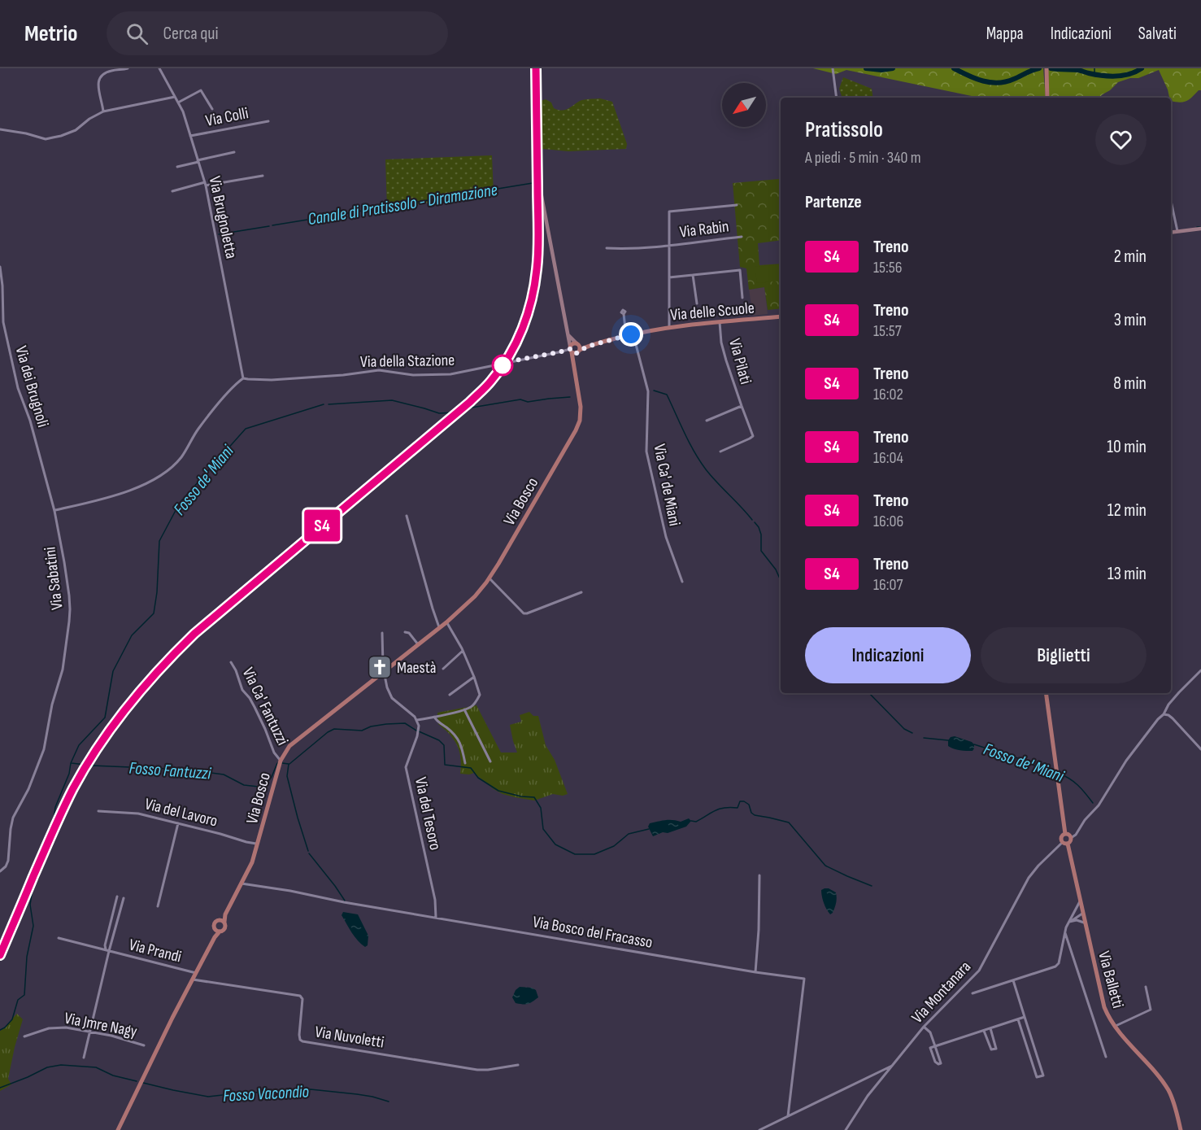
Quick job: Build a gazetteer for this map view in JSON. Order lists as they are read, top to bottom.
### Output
{
  "streets": {
    "main road": ["Via delle Scuole", "Via Bosco", "Via Balletti"],
    "street": [
      "Via Colli",
      "Via Brugnoletta",
      "Via Rabin",
      "Via della Stazione",
      "Via Pilati",
      "Via dei Brugnoli",
      "Via Ca' de Miani",
      "Via Sabatini",
      "Via Ca' Fantuzzi",
      "Via del Lavoro",
      "Via del Tesoro",
      "Via Bosco del Fracasso",
      "Via Prandi",
      "Via Montanara",
      "Via Jmre Nagy",
      "Via Nuvoletti"
    ]
  },
  "crossings": [
    ["Via Colli", "Via Brugnoletta"],
    ["Via Brugnoletta", "Via della Stazione"],
    ["Via delle Scuole", "Via della Stazione"],
    ["Via delle Scuole", "Via Pilati"],
    ["Via delle Scuole", "Via Ca' de Miani"],
    ["Via delle Scuole", "Via Bosco"],
    ["Via della Stazione", "Via Bosco"],
    ["Via dei Brugnoli", "Via Sabatini"],
    ["Via Bosco", "Via Ca' Fantuzzi"],
    ["Via Bosco", "Via del Lavoro"],
    ["Via Bosco", "Via Bosco del Fracasso"],
    ["Via Bosco", "Via Prandi"],
    ["Via Bosco", "Via Nuvoletti"],
    ["Via del Tesoro", "Via Bosco del Fracasso"],
    ["Via Prandi", "Via Jmre Nagy"],
    ["Via Balletti", "Via Montanara"]
  ],
  "water": [
    "Canale di Pratissolo - Diramazione",
    "Fosso de' Miani",
    "Fosso Fantuzzi",
    "Fosso Vacondio"
  ],
  "places": {
    "church": ["Maestà"]
  },
  "north": "bottom left",
  "page": {
    "header": "Metrio",
    "search": "Cerca qui",
    "nav": ["Mappa", "Indicazioni", "Salvati"],
    "on_map": "S4",
    "heading": [
      ["Pratissolo", "A piedi · 5 min · 340 m"],
      "Partenze"
    ],
    "list": [
      {
        "mark": "S4",
        "name": "Treno",
        "note": "15:56",
        "value": "2 min"
      },
      {
        "mark": "S4",
        "name": "Treno",
        "note": "15:57",
        "value": "3 min"
      },
      {
        "mark": "S4",
        "name": "Treno",
        "note": "16:02",
        "value": "8 min"
      },
      {
        "mark": "S4",
        "name": "Treno",
        "note": "16:04",
        "value": "10 min"
      },
      {
        "mark": "S4",
        "name": "Treno",
        "note": "16:06",
        "value": "12 min"
      },
      {
        "mark": "S4",
        "name": "Treno",
        "note": "16:07",
        "value": "13 min"
      }
    ],
    "buttons": ["Indicazioni", "Biglietti"]
  }
}
